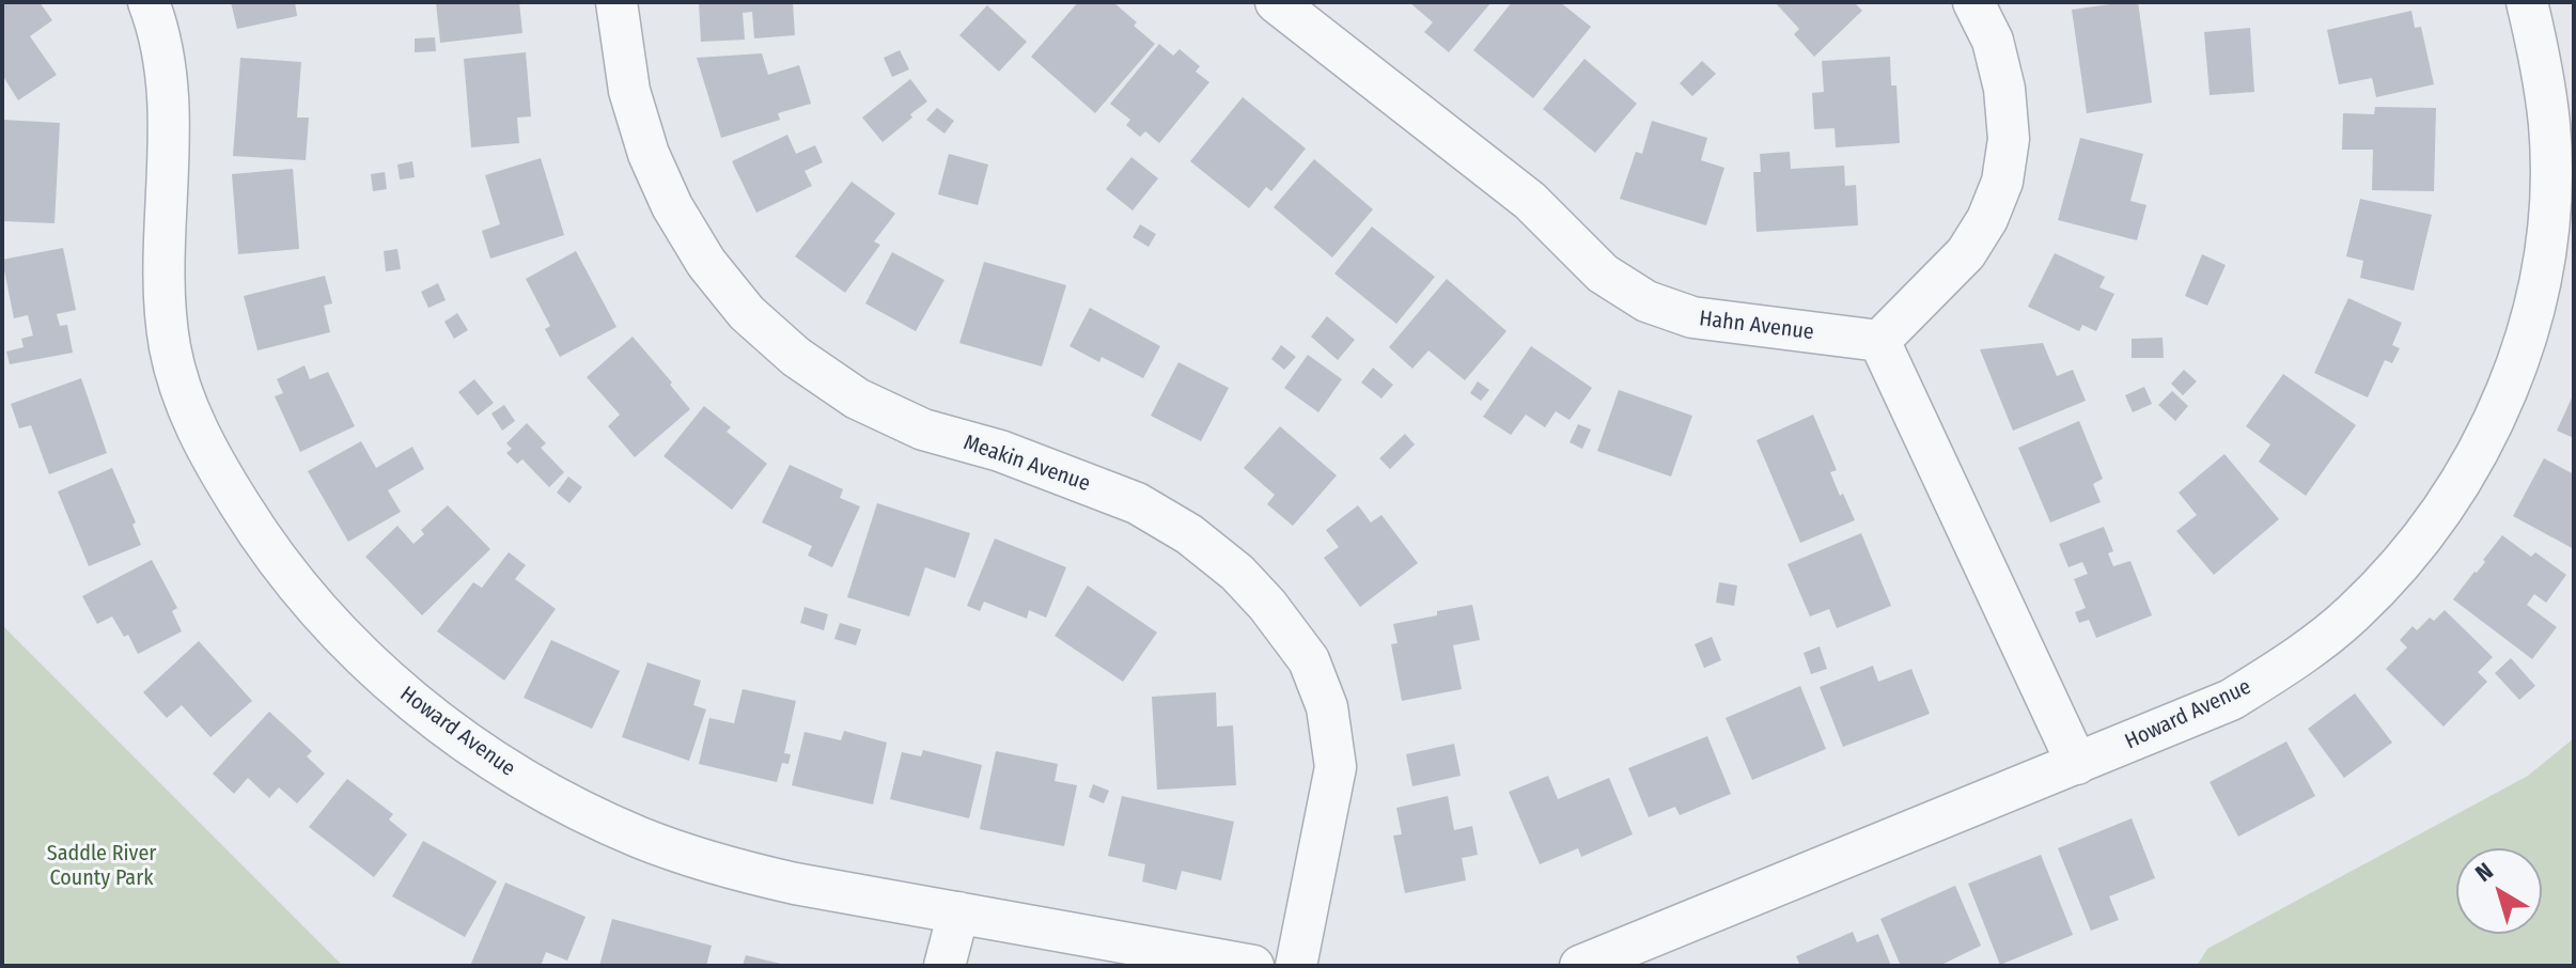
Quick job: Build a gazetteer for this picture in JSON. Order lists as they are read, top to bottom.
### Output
{
  "streets": {
    "street": ["Hahn Avenue", "Meakin Avenue", "Howard Avenue"]
  },
  "parks": ["Saddle River County Park"],
  "north": "top left"
}
